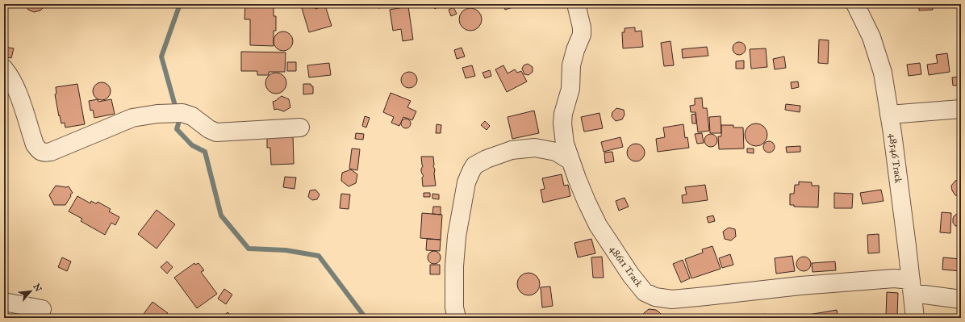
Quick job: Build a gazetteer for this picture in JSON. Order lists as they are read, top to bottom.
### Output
{
  "streets": {
    "street": ["48546 Track", "48611 Track"]
  },
  "crossings": [
    ["48546 Track", "48611 Track"]
  ],
  "north": "top right"
}
